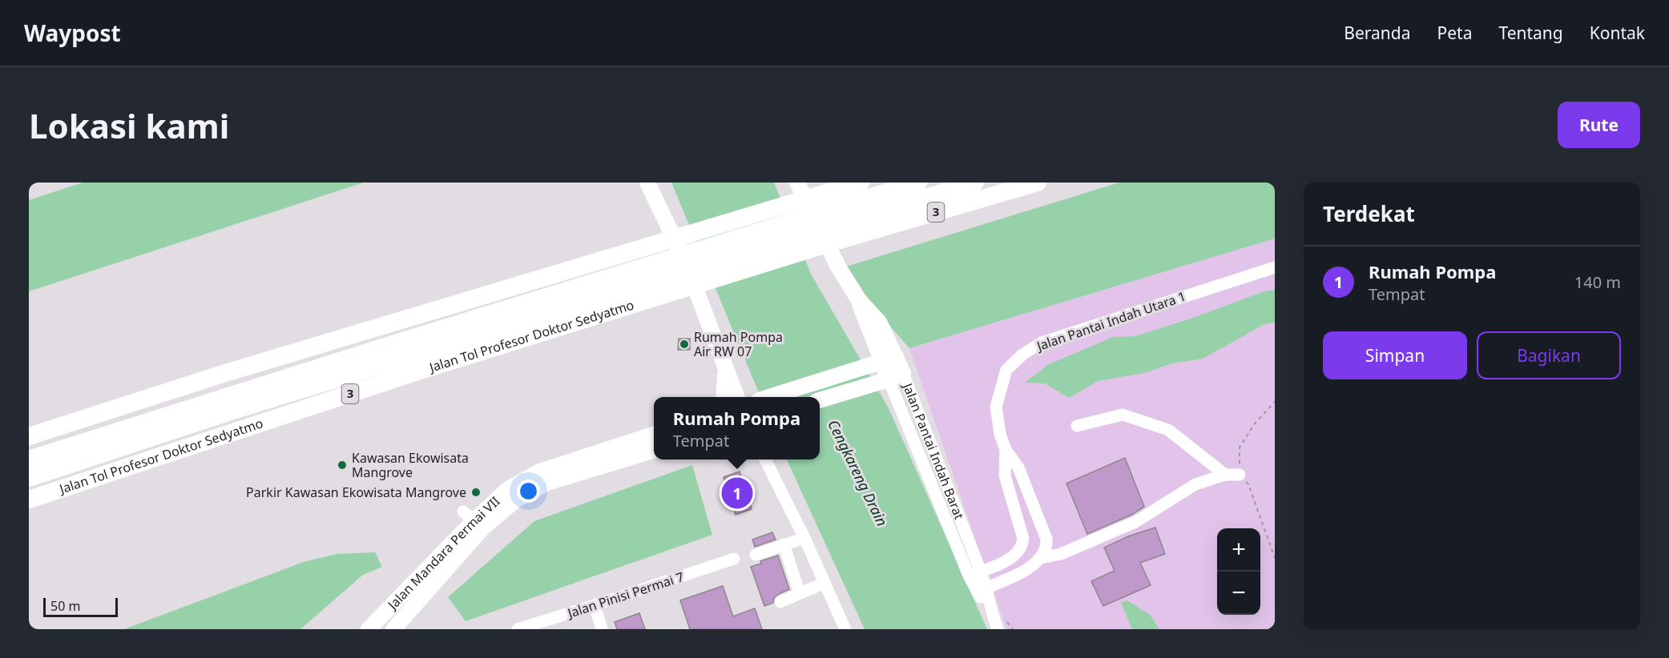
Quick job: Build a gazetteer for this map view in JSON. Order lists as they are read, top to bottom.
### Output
{
  "streets": {
    "highway": ["3", "Jalan Tol Profesor Doktor Sedyatmo"],
    "main road": ["Jalan Pantai Indah Barat", "Jalan Mandara Permai VII"],
    "street": ["Jalan Pantai Indah Utara 1", "Jalan Pinisi Permai 7"]
  },
  "crossings": [
    ["Jalan Pantai Indah Utara 1", "Jalan Pantai Indah Barat"]
  ],
  "water": ["Cengkareng Drain"],
  "places": ["Rumah Pompa Air RW 07", "Kawasan Ekowisata Mangrove", "Parkir Kawasan Ekowisata Mangrove"],
  "scale_bar": "50 m",
  "page": {
    "header": "Waypost",
    "nav": [
      "Beranda",
      "Peta",
      "Tentang",
      "Kontak"
    ],
    "buttons": [
      "Rute",
      ["Simpan", "Bagikan"]
    ],
    "title": "Lokasi kami",
    "heading": "Terdekat",
    "list": [
      {
        "mark": "1",
        "name": "Rumah Pompa",
        "note": "Tempat",
        "value": "140 m"
      }
    ],
    "popup": ["Rumah Pompa", "Tempat"],
    "pins": "1",
    "map_buttons": ["+", "−"],
    "scale": "50 m"
  }
}
